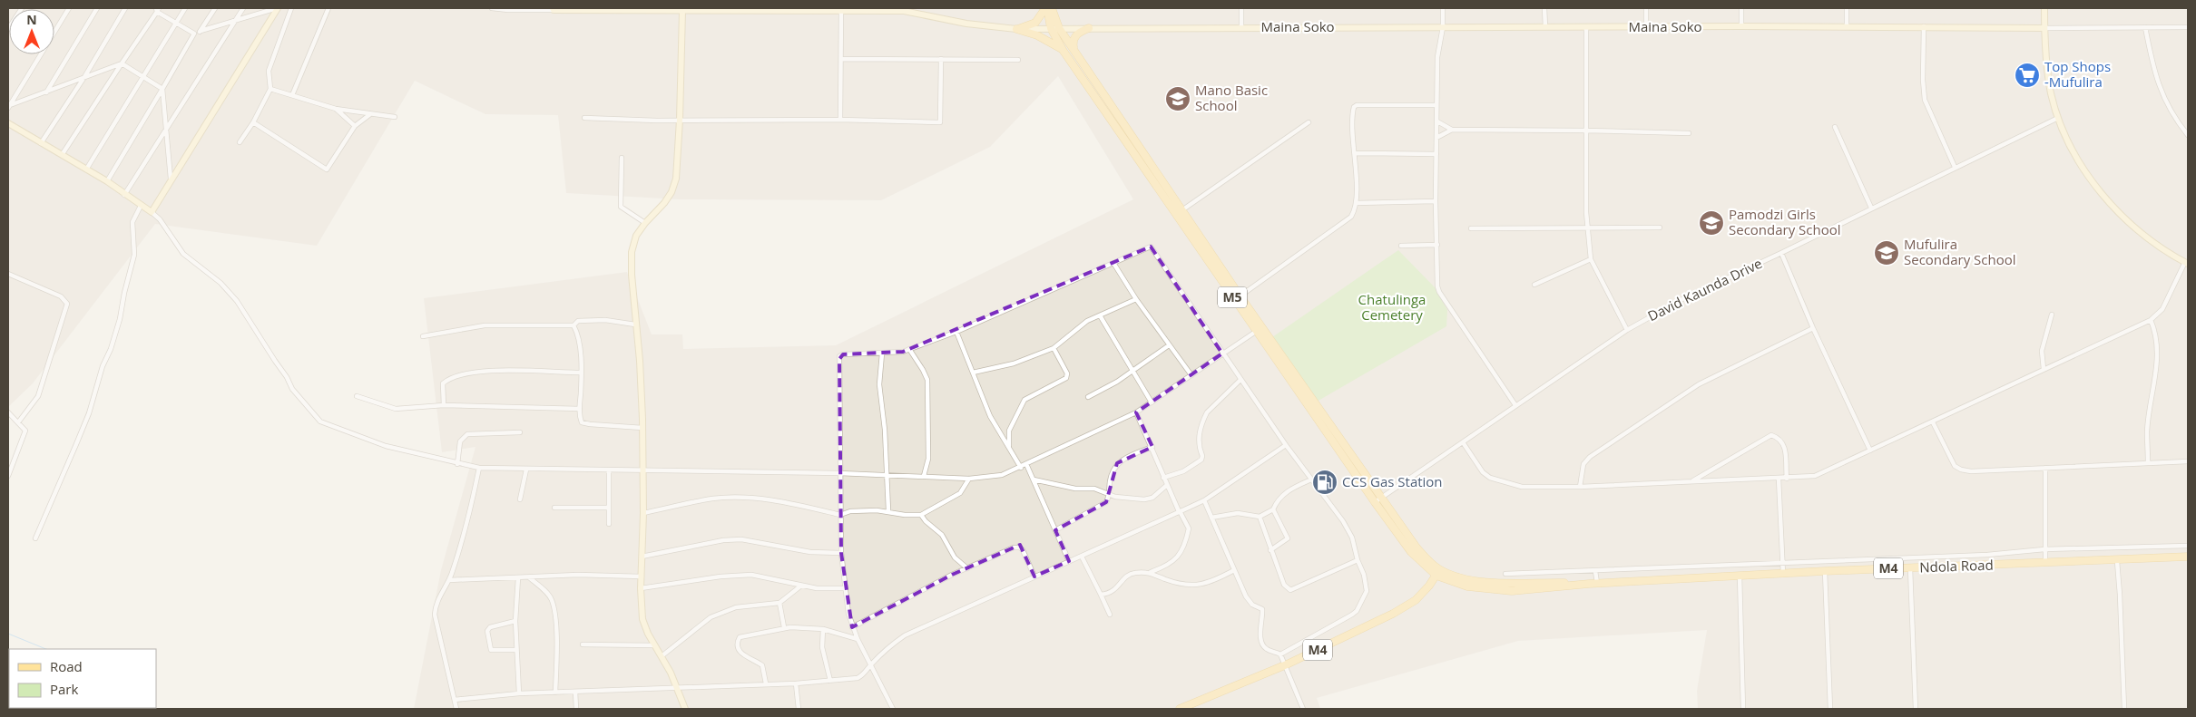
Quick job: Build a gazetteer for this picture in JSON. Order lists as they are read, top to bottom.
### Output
{
  "streets": {
    "main road": ["M5", "Ndola Road", "M4"],
    "street": ["Maina Soko", "David Kaunda Drive"]
  },
  "crossings": [
    ["Maina Soko", "M5"],
    ["David Kaunda Drive", "M5"],
    ["M5", "Ndola Road"],
    ["M5", "M4"],
    ["Ndola Road", "M4"]
  ],
  "parks": ["Chatulinga Cemetery"],
  "places": {
    "supermarket": ["Top Shops -Mufulira"],
    "school or university": ["Mano Basic School", "Pamodzi Girls Secondary School", "Mufulira Secondary School"],
    "fuel station": ["CCS Gas Station"]
  },
  "legend": ["Road", "Park"],
  "north": "top"
}
